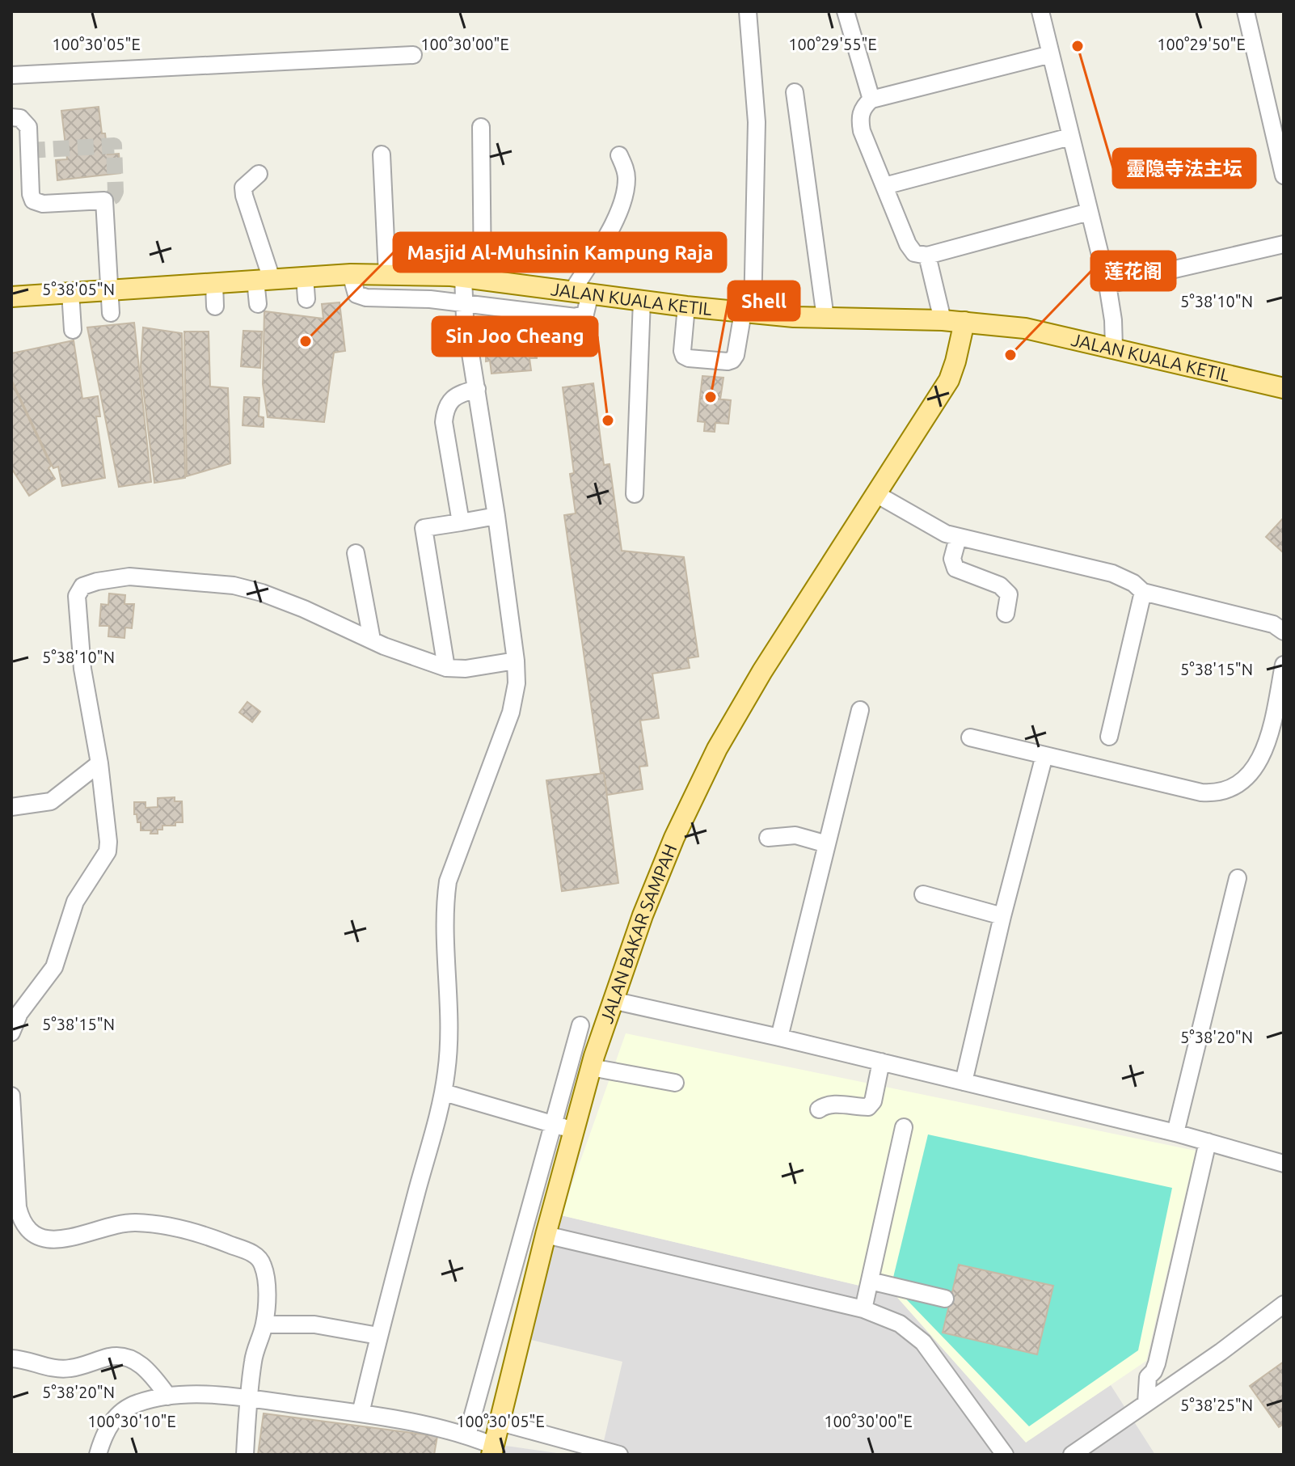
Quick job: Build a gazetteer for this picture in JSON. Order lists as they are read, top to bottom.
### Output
{
  "streets": {
    "main road": ["JALAN KUALA KETIL", "JALAN BAKAR SAMPAH"]
  },
  "crossings": [
    ["JALAN KUALA KETIL", "JALAN BAKAR SAMPAH"]
  ],
  "places": [
    "靈隐寺法主坛",
    "Masjid Al-Muhsinin Kampung Raja",
    "莲花阁",
    "Shell",
    "Sin Joo Cheang"
  ],
  "coordinates": [
    "100°30'05\"E",
    "100°30'00\"E",
    "100°29'55\"E",
    "100°29'50\"E",
    "5°38'05\"N",
    "5°38'10\"N",
    "5°38'15\"N",
    "5°38'20\"N",
    "5°38'25\"N",
    "100°30'10\"E"
  ]
}
